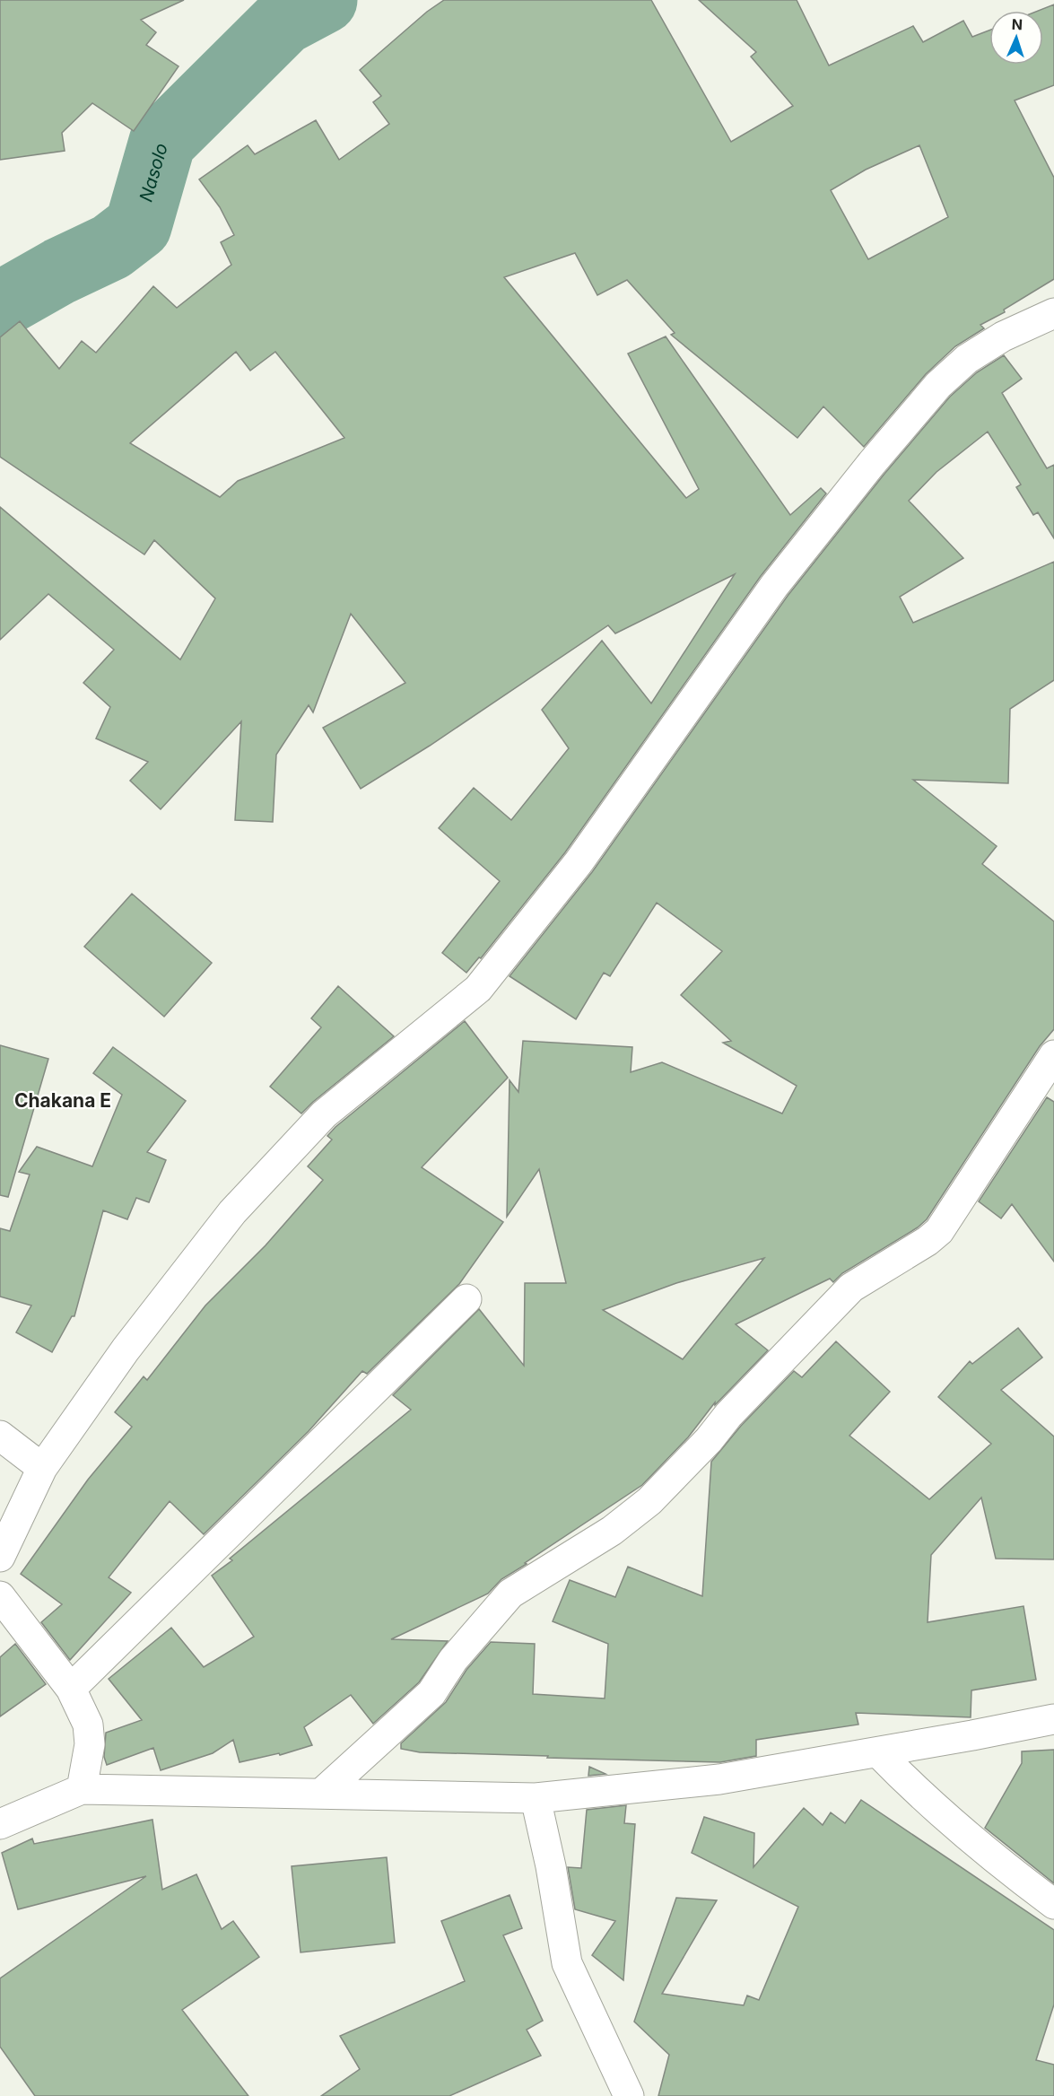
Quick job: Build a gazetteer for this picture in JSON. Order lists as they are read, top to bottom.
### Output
{
  "districts": ["Chakana E"],
  "water": ["Nasolo"],
  "north": "top"
}
